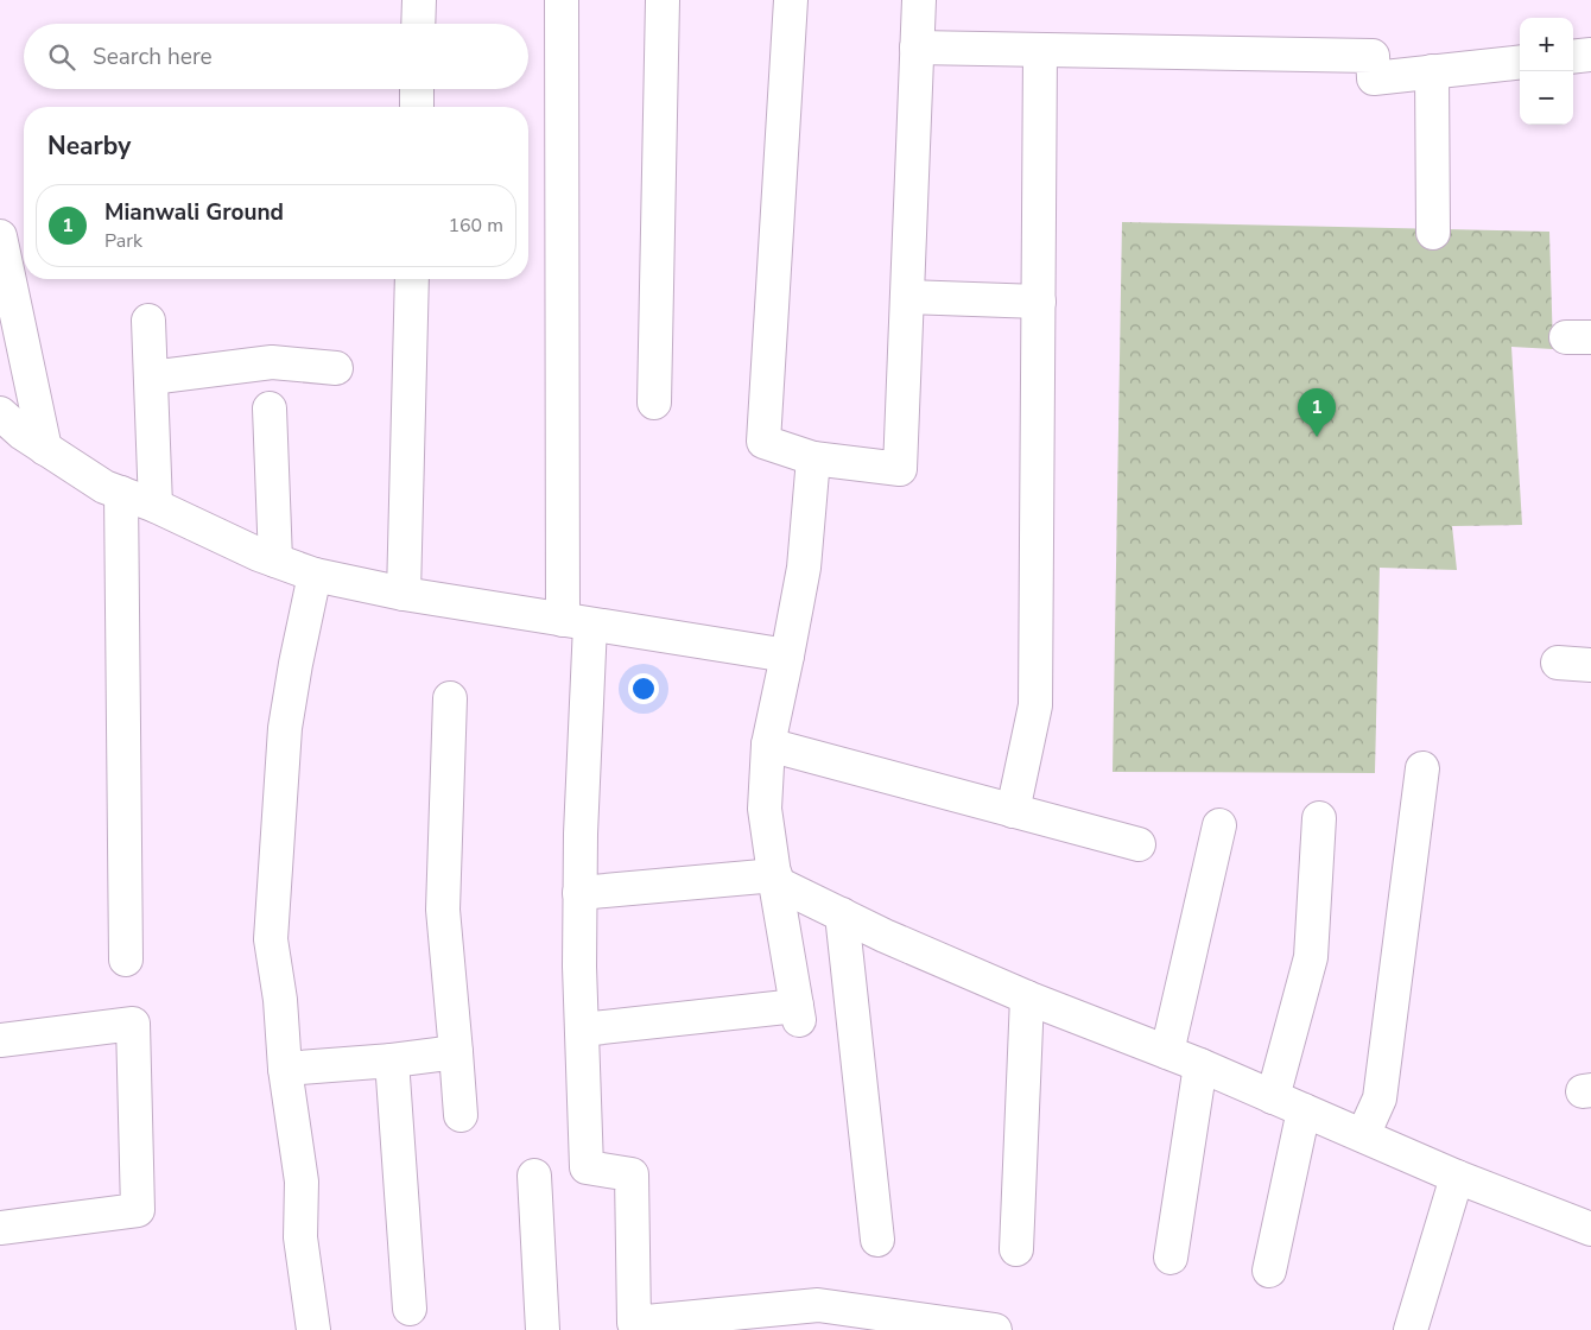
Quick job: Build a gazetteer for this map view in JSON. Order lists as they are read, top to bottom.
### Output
{
  "page": {
    "map_buttons": ["+", "−"],
    "search": "Search here",
    "heading": "Nearby",
    "list": [
      {
        "mark": "1",
        "name": "Mianwali Ground",
        "note": "Park",
        "value": "160 m"
      }
    ],
    "pins": "1"
  }
}
